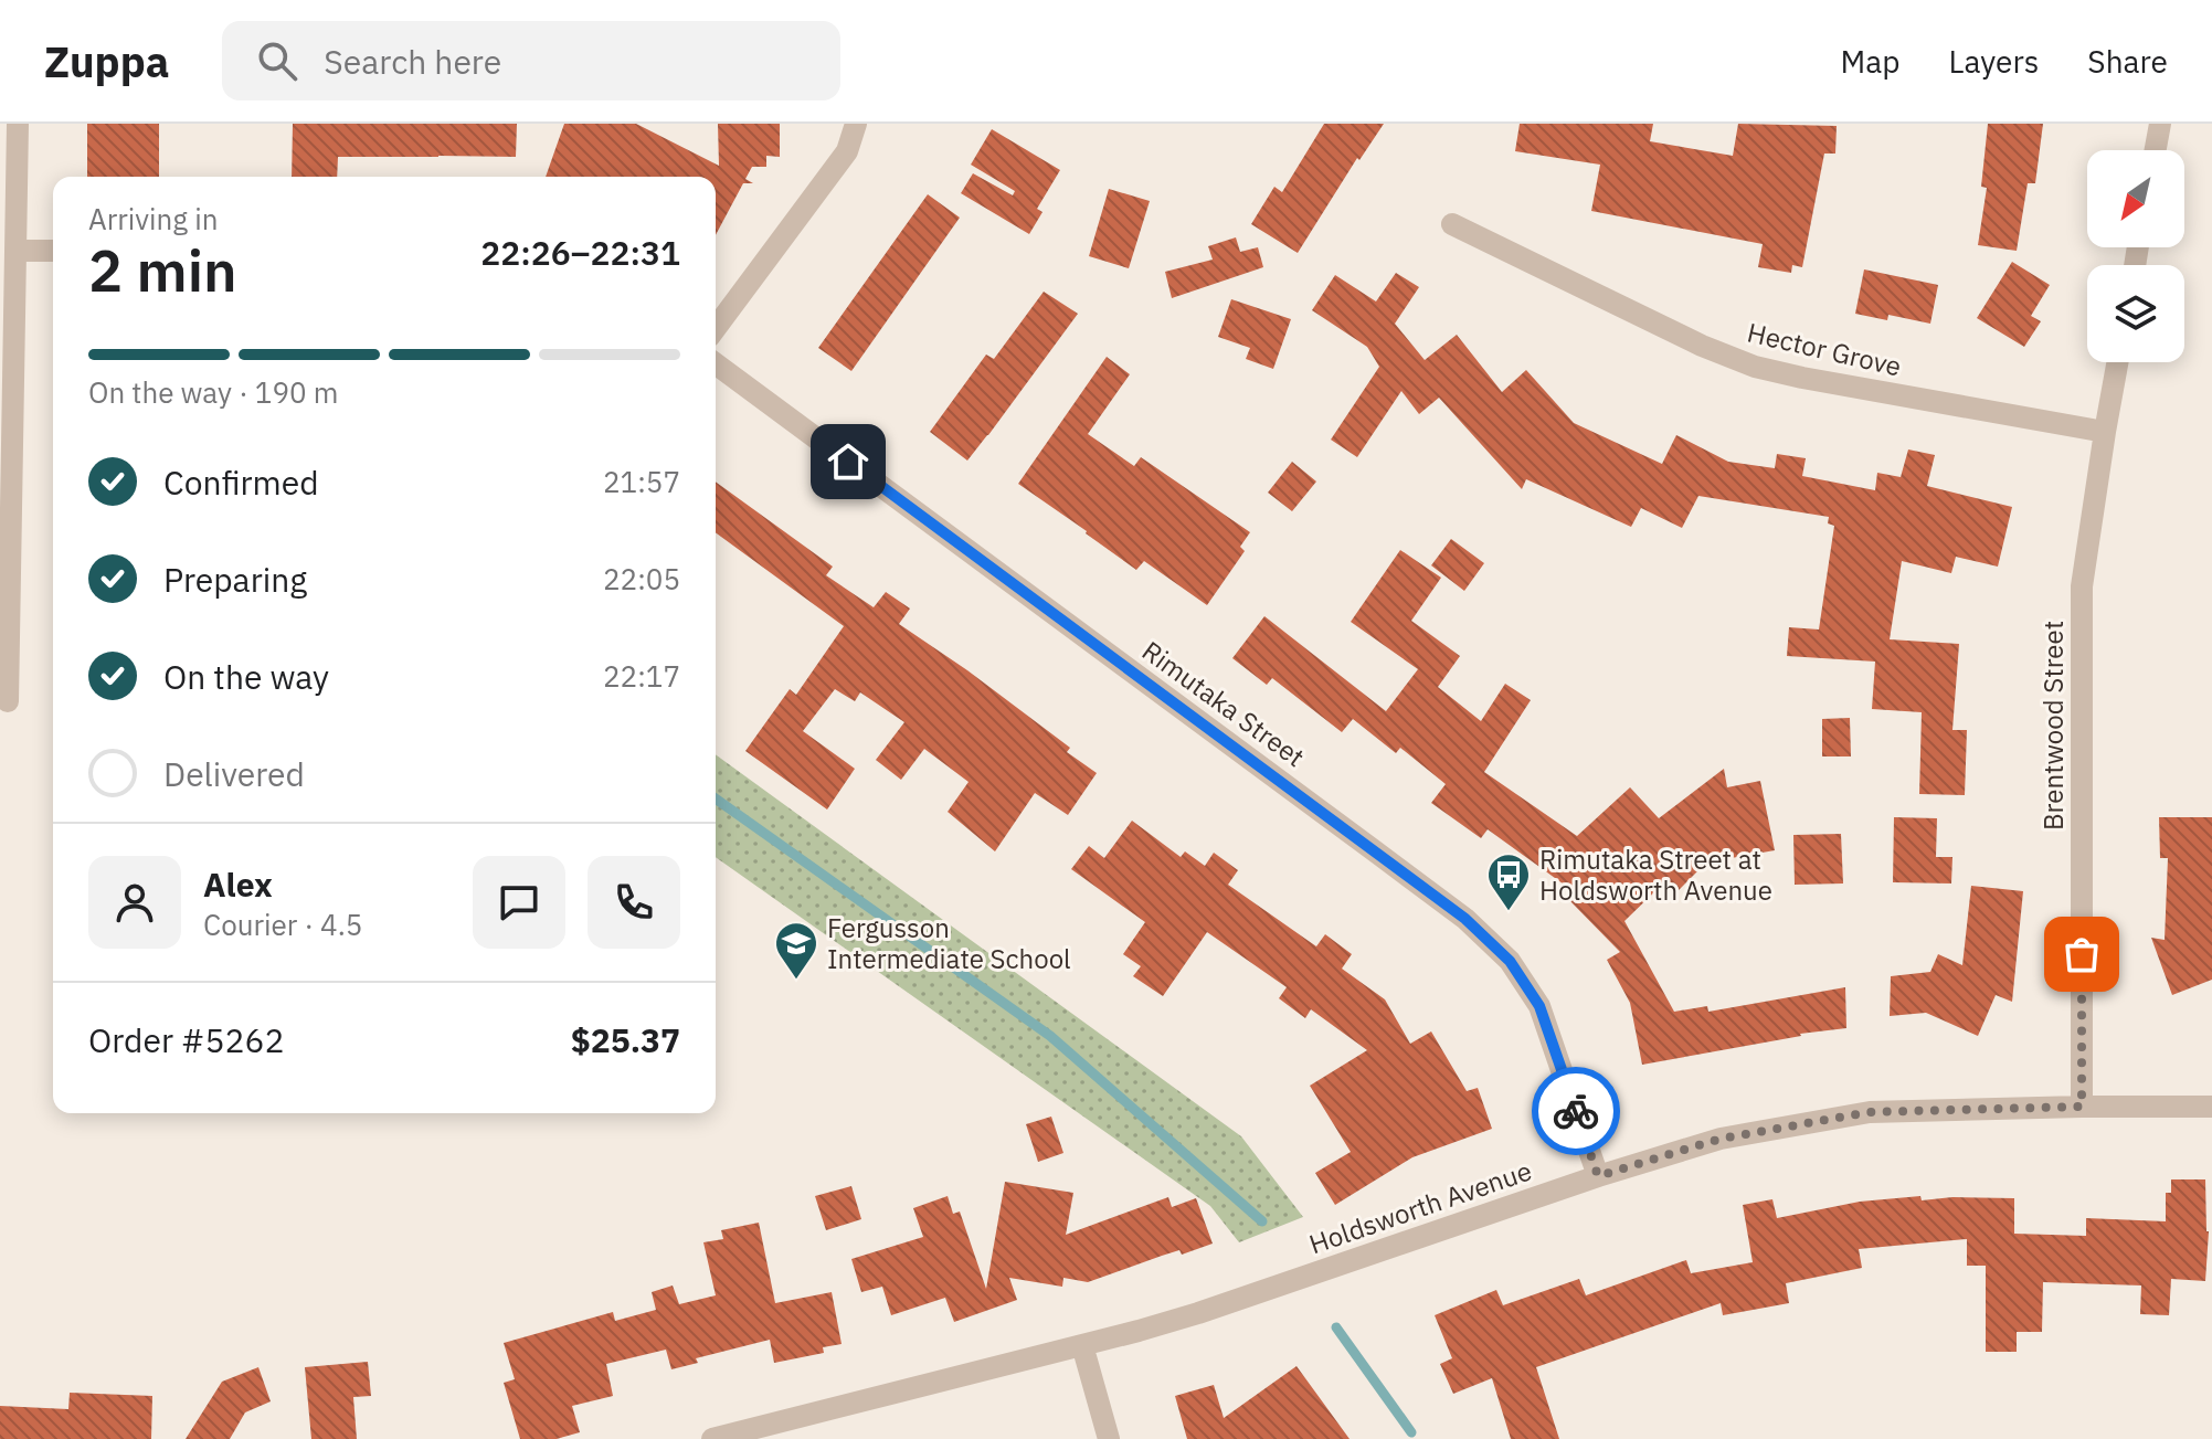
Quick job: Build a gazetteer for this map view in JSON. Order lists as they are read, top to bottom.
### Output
{
  "streets": {
    "street": [
      "Hector Grove",
      "Rimutaka Street",
      "Brentwood Street",
      "Holdsworth Avenue"
    ]
  },
  "crossings": [
    ["Hector Grove", "Brentwood Street"],
    ["Rimutaka Street", "Holdsworth Avenue"],
    ["Brentwood Street", "Holdsworth Avenue"]
  ],
  "places": {
    "bus stop": ["Rimutaka Street at Holdsworth Avenue"],
    "school or university": ["Fergusson Intermediate School"]
  },
  "north": "bottom left",
  "page": {
    "header": "Zuppa",
    "search": "Search here",
    "nav": ["Map", "Layers", "Share"],
    "heading": ["2 min", "Arriving in", "22:26–22:31"],
    "panel": [
      "Alex",
      "Courier · 4.5",
      "Order #5262",
      "$25.37"
    ],
    "bar": "On the way · 190 m",
    "list": [
      ["Confirmed", "21:57"],
      ["Preparing", "22:05"],
      ["On the way", "22:17"],
      "Delivered"
    ]
  }
}
